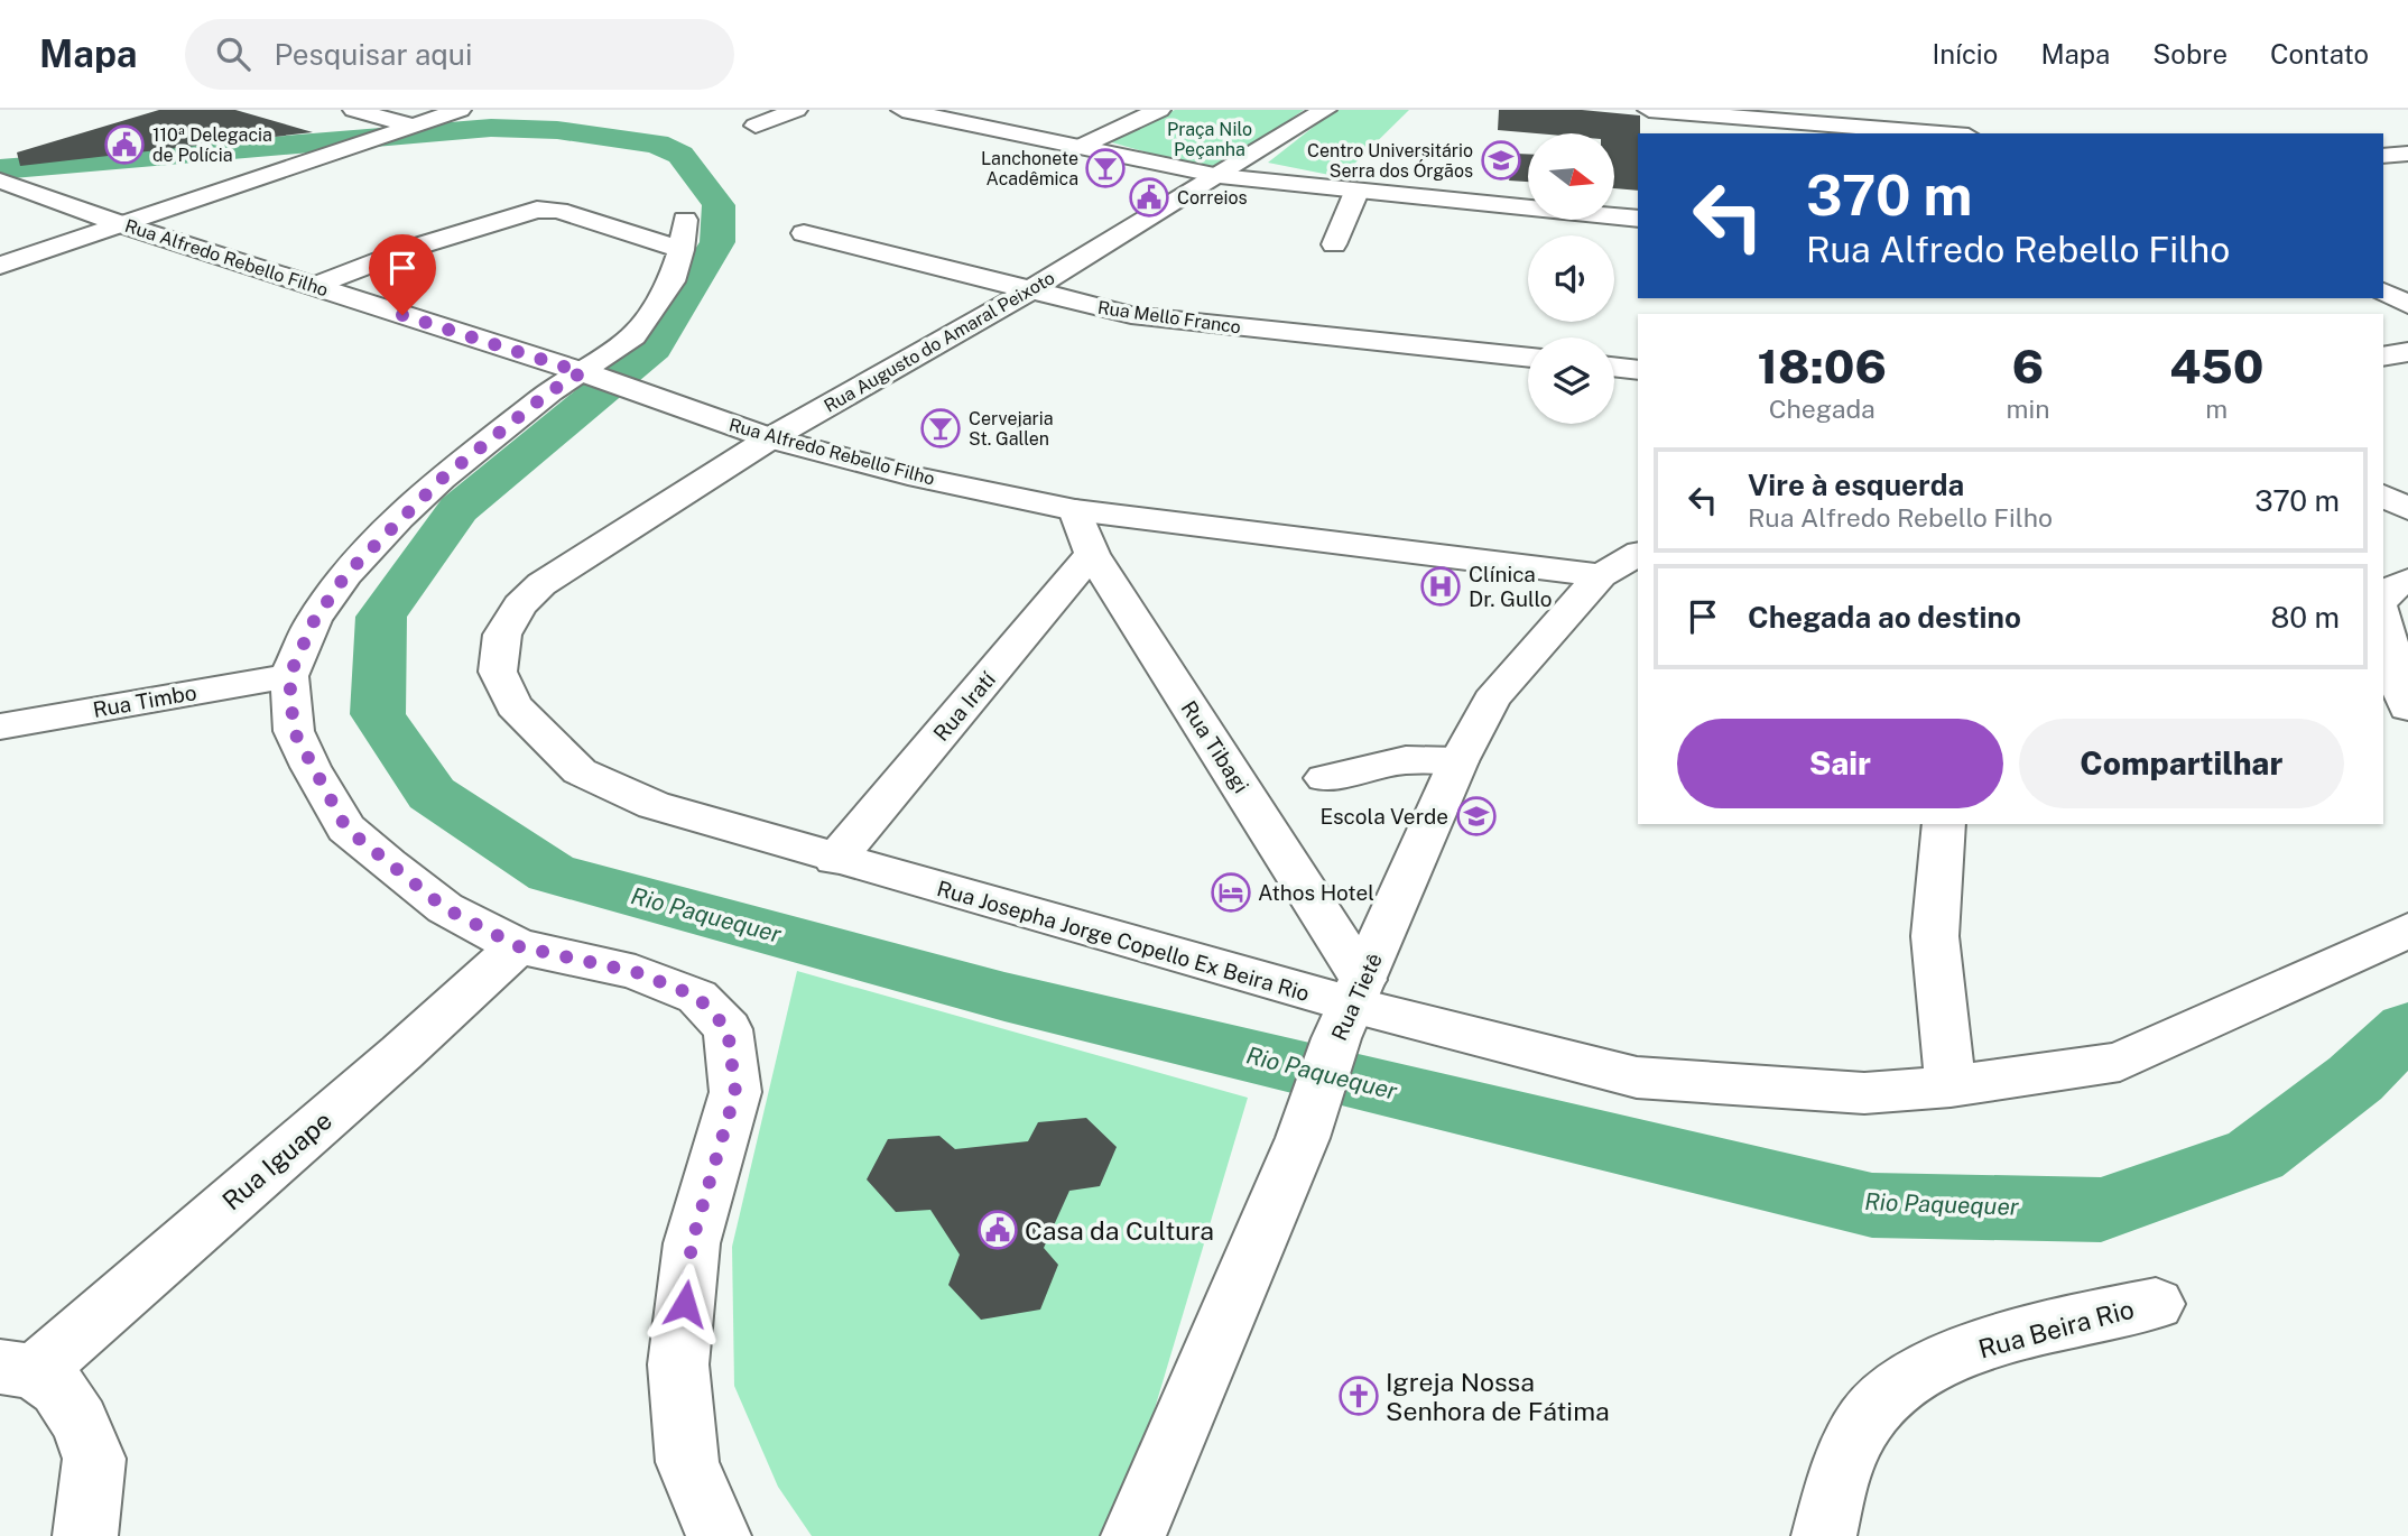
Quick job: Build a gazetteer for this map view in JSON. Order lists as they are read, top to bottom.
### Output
{
  "streets": {
    "street": [
      "Rua Alfredo Rebello Filho",
      "Rua Mello Franco",
      "Rua Augusto do Amaral Peixoto",
      "Rua Timbo",
      "Rua Iratí",
      "Rua Tibagi",
      "Rua Josepha Jorge Copello Ex Beira Rio",
      "Rua Tietê",
      "Rua Iguape",
      "Rua Beira Rio"
    ]
  },
  "crossings": [
    ["Rua Alfredo Rebello Filho", "Rua Augusto do Amaral Peixoto"],
    ["Rua Alfredo Rebello Filho", "Rua Tibagi"],
    ["Rua Alfredo Rebello Filho", "Rua Tietê"],
    ["Rua Mello Franco", "Rua Augusto do Amaral Peixoto"],
    ["Rua Augusto do Amaral Peixoto", "Rua Iratí"],
    ["Rua Augusto do Amaral Peixoto", "Rua Josepha Jorge Copello Ex Beira Rio"],
    ["Rua Iratí", "Rua Tibagi"],
    ["Rua Iratí", "Rua Josepha Jorge Copello Ex Beira Rio"],
    ["Rua Tibagi", "Rua Josepha Jorge Copello Ex Beira Rio"],
    ["Rua Tibagi", "Rua Tietê"],
    ["Rua Josepha Jorge Copello Ex Beira Rio", "Rua Tietê"]
  ],
  "water": ["Rio Paquequer"],
  "parks": ["Praça Nilo Peçanha"],
  "places": {
    "public building": ["110ª Delegacia de Polícia", "Correios", "Casa da Cultura"],
    "school or university": ["Centro Universitário Serra dos Órgãos", "Escola Verde"],
    "bar": ["Lanchonete Acadêmica", "Cervejaria St. Gallen"],
    "hospital": ["Clínica Dr. Gullo"],
    "hotel": ["Athos Hotel"],
    "church": ["Igreja Nossa Senhora de Fátima"]
  },
  "north": "right",
  "page": {
    "header": "Mapa",
    "search": "Pesquisar aqui",
    "nav": [
      "Início",
      "Mapa",
      "Sobre",
      "Contato"
    ],
    "turn": ["370 m", "Rua Alfredo Rebello Filho"],
    "eta": [
      "18:06",
      "Chegada",
      "6",
      "min",
      "450",
      "m"
    ],
    "list": [
      {
        "name": "Vire à esquerda",
        "note": "Rua Alfredo Rebello Filho",
        "value": "370 m"
      },
      {
        "name": "Chegada ao destino",
        "value": "80 m"
      }
    ],
    "buttons": ["Sair", "Compartilhar"]
  }
}
